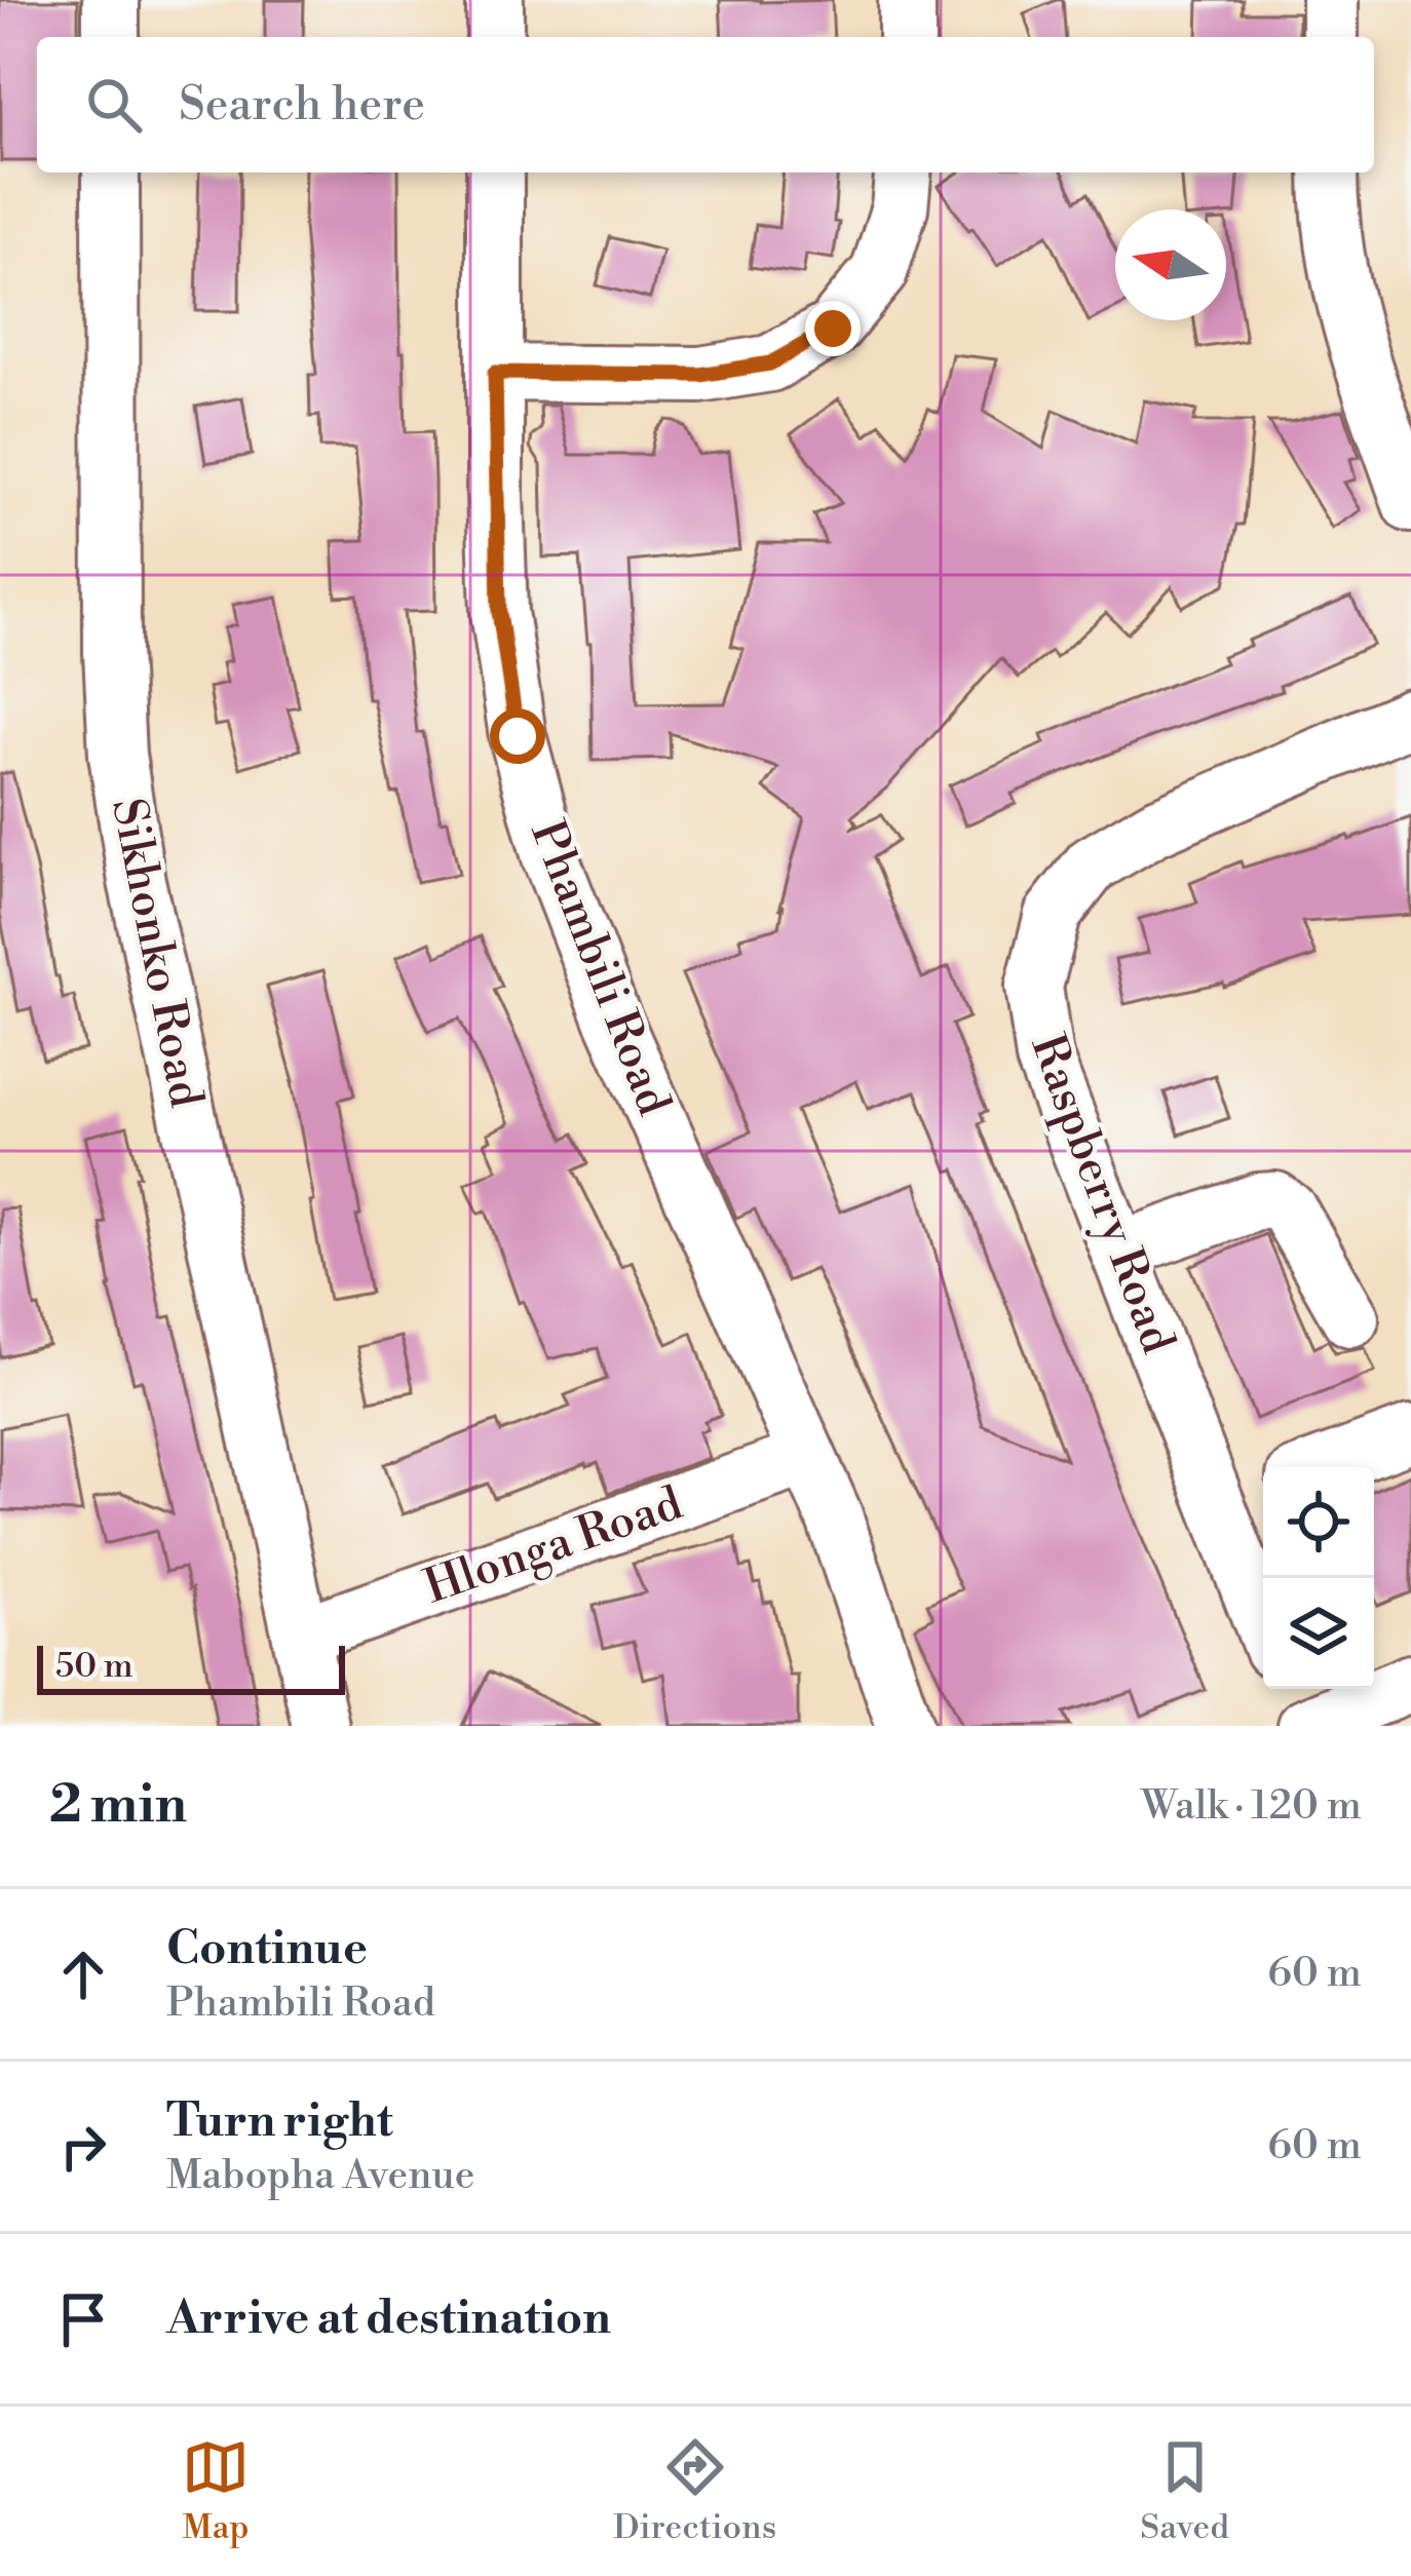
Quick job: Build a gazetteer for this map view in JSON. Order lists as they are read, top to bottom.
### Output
{
  "streets": {
    "street": [
      "Sikhonko Road",
      "Phambili Road",
      "Raspberry Road",
      "Hlonga Road"
    ]
  },
  "crossings": [
    ["Sikhonko Road", "Hlonga Road"],
    ["Phambili Road", "Hlonga Road"]
  ],
  "scale_bar": "50 m",
  "north": "left",
  "page": {
    "search": "Search here",
    "scale": "50 m",
    "heading": ["2 min", "Walk · 120 m"],
    "list": [
      ["Continue", "Phambili Road", "60 m"],
      ["Turn right", "Mabopha Avenue", "60 m"],
      "Arrive at destination"
    ],
    "nav": ["Map", "Directions", "Saved"]
  }
}
